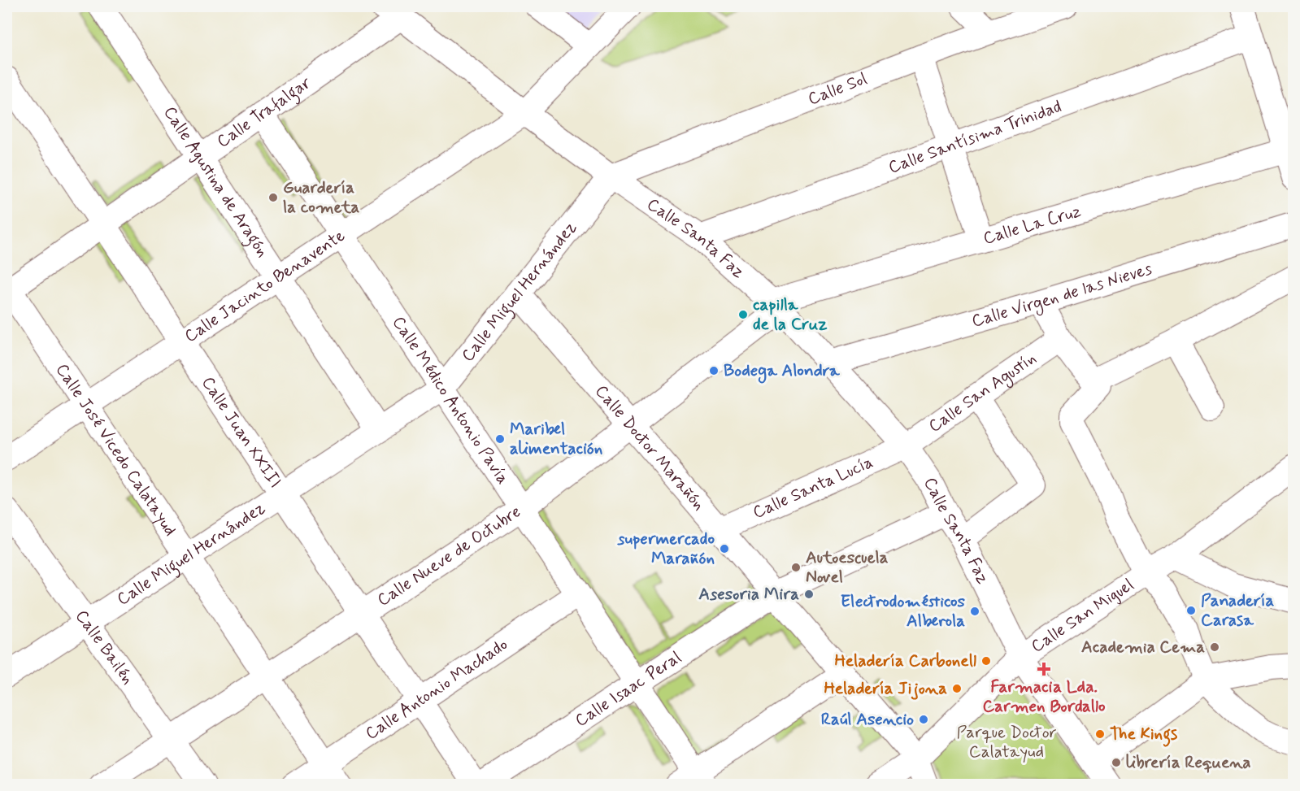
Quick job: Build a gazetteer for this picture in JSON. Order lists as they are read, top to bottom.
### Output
{
  "streets": {
    "street": [
      "Calle Sol",
      "Calle Trafalgar",
      "Calle Santísima Trinidad",
      "Calle Agustina de Aragón",
      "Calle La Cruz",
      "Calle Santa Faz",
      "Calle Jacinto Benavente",
      "Calle Miguel Hernández",
      "Calle Virgen de las Nieves",
      "Calle San Agustín",
      "Calle Médico Antonio Pavía",
      "Calle Juan XXIII",
      "Calle Doctor Marañón",
      "Calle José Vicedo Calatayud",
      "Calle Santa Lucía",
      "Calle Nueve de Octubre",
      "Calle San Miguel",
      "Calle Bailén",
      "Calle Antonio Machado",
      "Calle Isaac Peral"
    ]
  },
  "crossings": [
    ["Calle Sol", "Calle Santa Faz"],
    ["Calle Sol", "Calle Miguel Hernández"],
    ["Calle Trafalgar", "Calle Agustina de Aragón"],
    ["Calle Trafalgar", "Calle Santa Faz"],
    ["Calle Trafalgar", "Calle Médico Antonio Pavía"],
    ["Calle Trafalgar", "Calle Juan XXIII"],
    ["Calle Trafalgar", "Calle José Vicedo Calatayud"],
    ["Calle Santísima Trinidad", "Calle Santa Faz"],
    ["Calle Agustina de Aragón", "Calle Jacinto Benavente"],
    ["Calle Agustina de Aragón", "Calle Miguel Hernández"],
    ["Calle La Cruz", "Calle Santa Faz"],
    ["Calle La Cruz", "Calle Nueve de Octubre"],
    ["Calle Santa Faz", "Calle Jacinto Benavente"],
    ["Calle Santa Faz", "Calle Miguel Hernández"],
    ["Calle Santa Faz", "Calle Virgen de las Nieves"],
    ["Calle Santa Faz", "Calle San Agustín"],
    ["Calle Santa Faz", "Calle Santa Lucía"],
    ["Calle Santa Faz", "Calle Nueve de Octubre"],
    ["Calle Santa Faz", "Calle San Miguel"],
    ["Calle Santa Faz", "Calle Isaac Peral"],
    ["Calle Jacinto Benavente", "Calle Médico Antonio Pavía"],
    ["Calle Jacinto Benavente", "Calle Juan XXIII"],
    ["Calle Jacinto Benavente", "Calle José Vicedo Calatayud"],
    ["Calle Miguel Hernández", "Calle Médico Antonio Pavía"],
    ["Calle Miguel Hernández", "Calle Juan XXIII"],
    ["Calle Miguel Hernández", "Calle Doctor Marañón"],
    ["Calle Miguel Hernández", "Calle José Vicedo Calatayud"],
    ["Calle Miguel Hernández", "Calle Bailén"],
    ["Calle San Agustín", "Calle Santa Lucía"],
    ["Calle Médico Antonio Pavía", "Calle Nueve de Octubre"],
    ["Calle Médico Antonio Pavía", "Calle Antonio Machado"],
    ["Calle Médico Antonio Pavía", "Calle Isaac Peral"],
    ["Calle Juan XXIII", "Calle Nueve de Octubre"],
    ["Calle Juan XXIII", "Calle Antonio Machado"],
    ["Calle Doctor Marañón", "Calle Santa Lucía"],
    ["Calle Doctor Marañón", "Calle Nueve de Octubre"],
    ["Calle Doctor Marañón", "Calle San Miguel"],
    ["Calle Doctor Marañón", "Calle Isaac Peral"],
    ["Calle José Vicedo Calatayud", "Calle Nueve de Octubre"],
    ["Calle José Vicedo Calatayud", "Calle Antonio Machado"],
    ["Calle Nueve de Octubre", "Calle Bailén"]
  ],
  "parks": ["Parque Doctor Calatayud"],
  "places": {
    "other": [
      "Guardería la cometa",
      "capilla de la Cruz",
      "Bodega Alondra",
      "Maribel alimentación",
      "supermercado Marañón",
      "Autoescuela Novel",
      "Asesoria Mira",
      "Panadería Carasa",
      "Electrodomésticos Alberola",
      "Academia Cema",
      "Heladería Carbonell",
      "Heladería Jijona",
      "Raúl Asencio",
      "The Kings",
      "librería Requena"
    ],
    "health": ["Farmacia Lda. Carmen Bordallo"]
  }
}
